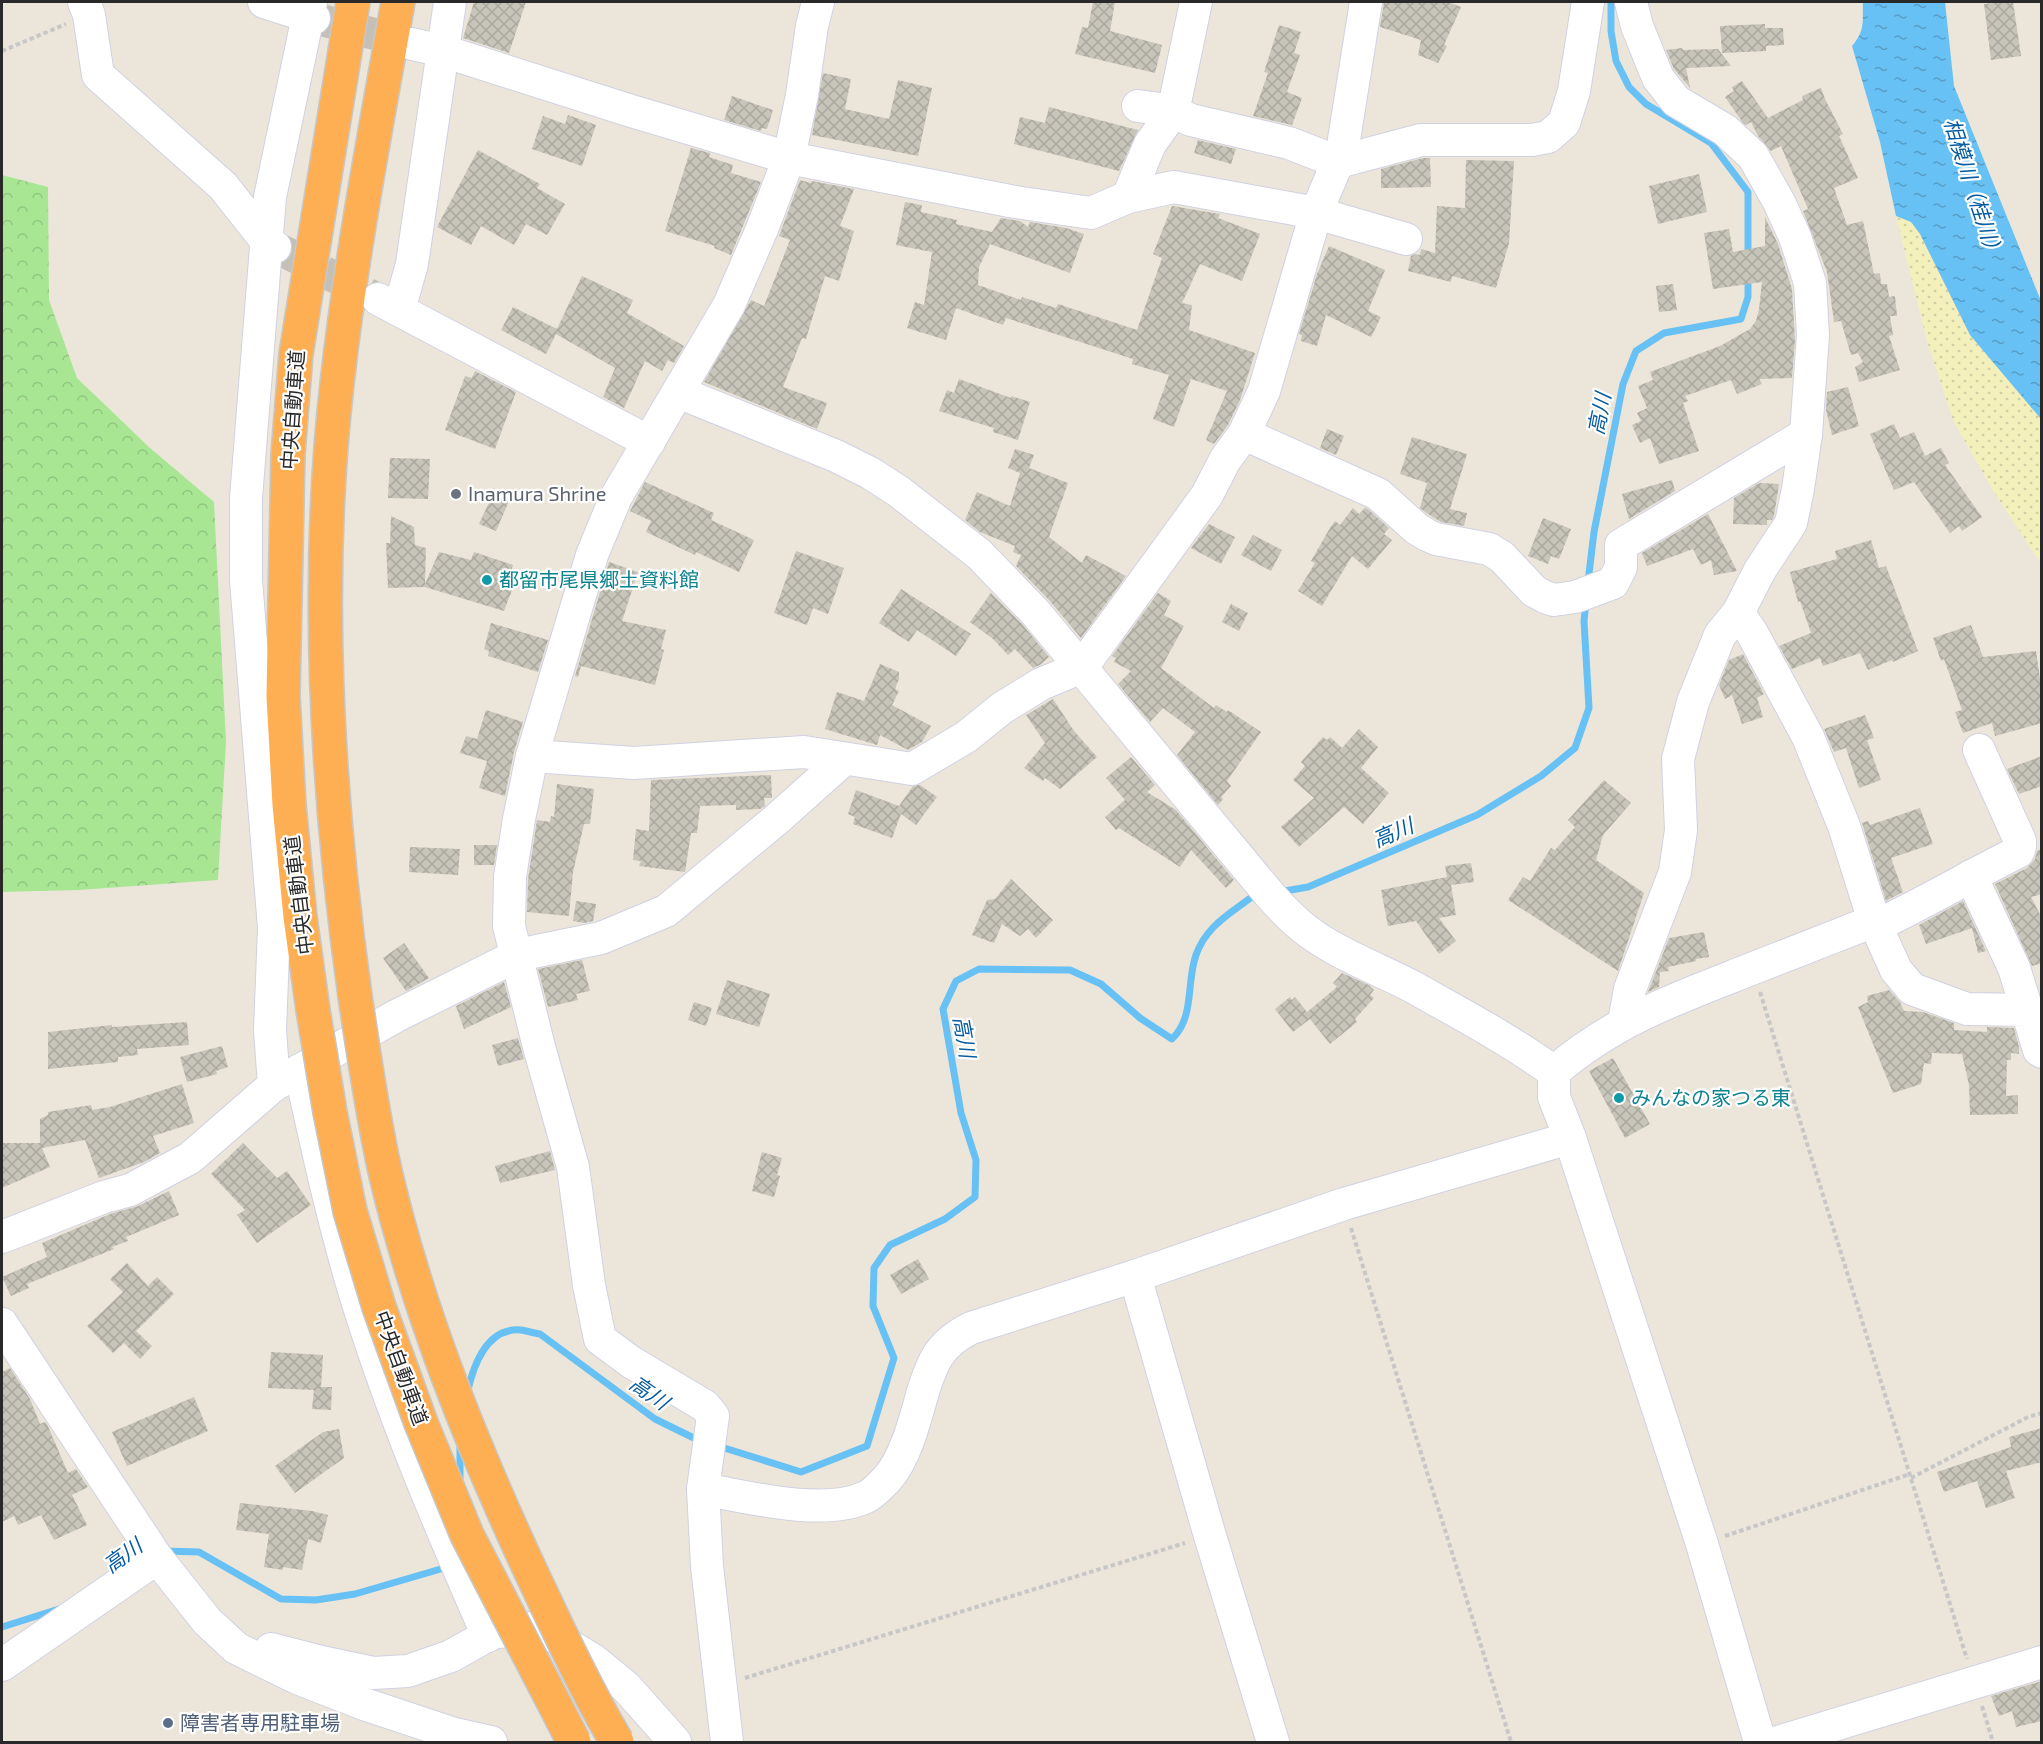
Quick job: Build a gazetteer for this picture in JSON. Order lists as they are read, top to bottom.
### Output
{
  "streets": {
    "highway": ["中央自動車道"]
  },
  "water": ["相模川（桂川）", "高川"],
  "places": [
    "Inamura Shrine",
    "都留市尾県郷土資料館",
    "みんなの家つる東",
    "障害者専用駐車場"
  ]
}
